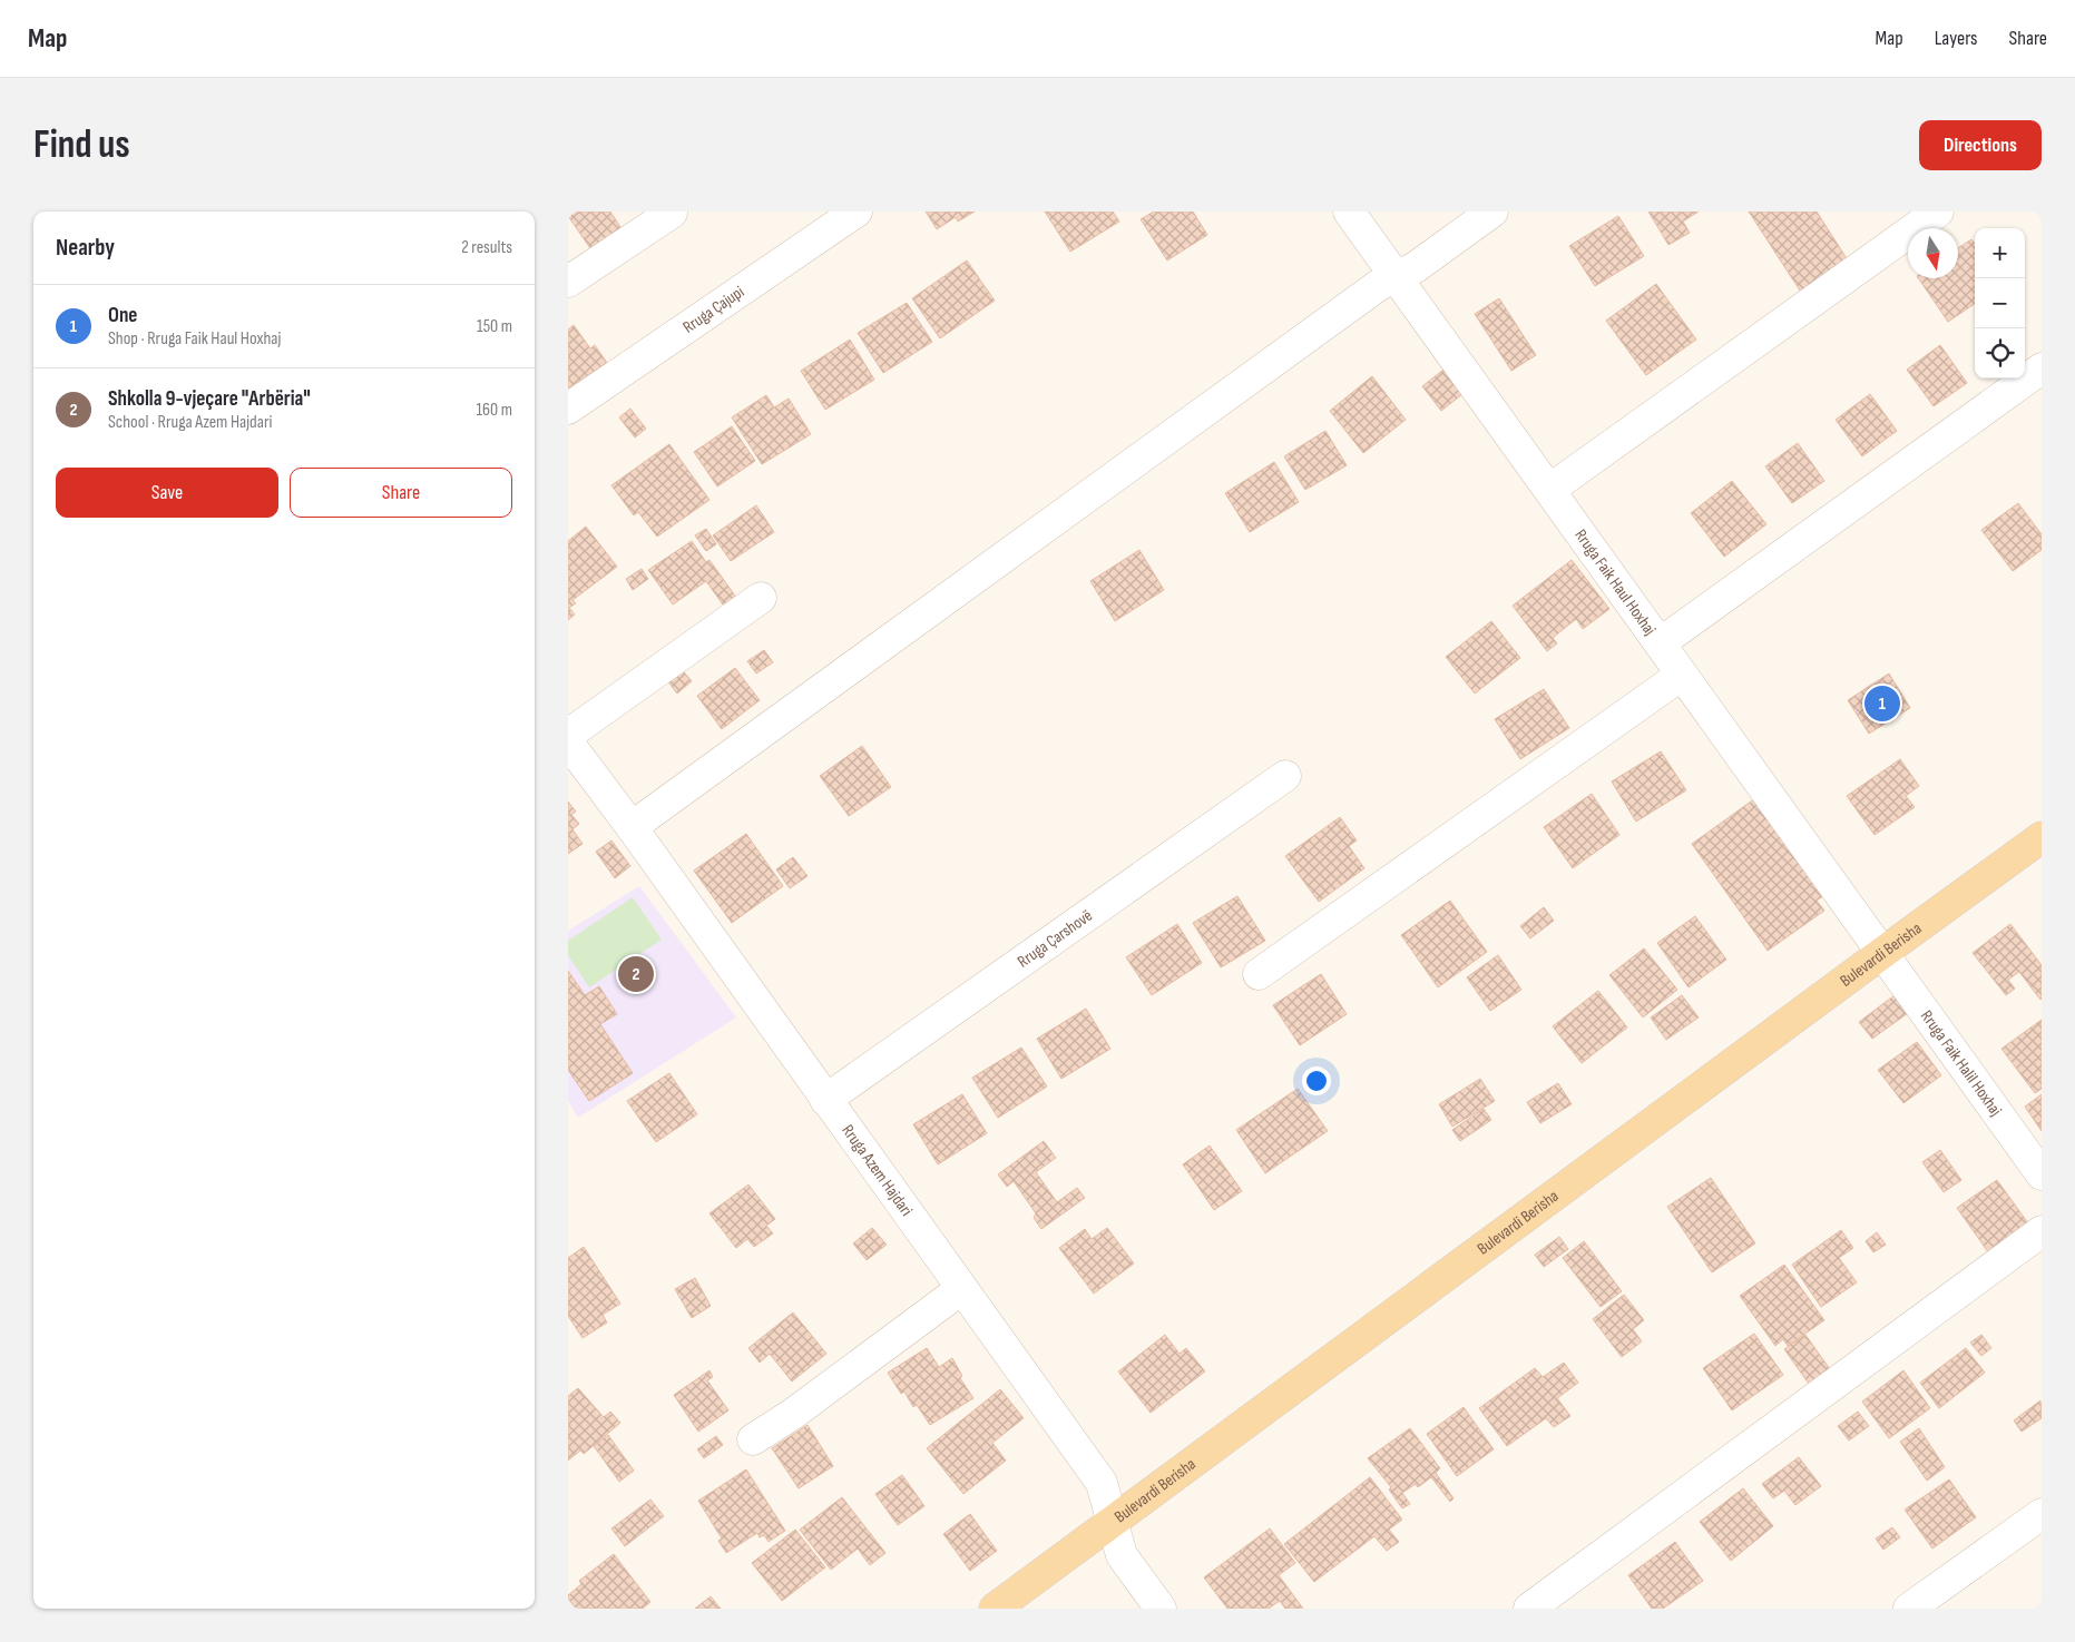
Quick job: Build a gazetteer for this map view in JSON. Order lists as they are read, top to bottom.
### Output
{
  "streets": {
    "main road": ["Bulevardi Berisha"],
    "street": [
      "Rruga Çajupi",
      "Rruga Faik Haul Hoxhaj",
      "Rruga Çarshovë",
      "Rruga Faik Halil Hoxhaj",
      "Rruga Azem Hajdari"
    ]
  },
  "crossings": [
    ["Rruga Faik Haul Hoxhaj", "Bulevardi Berisha"],
    ["Rruga Faik Haul Hoxhaj", "Rruga Faik Halil Hoxhaj"],
    ["Rruga Çarshovë", "Rruga Azem Hajdari"],
    ["Bulevardi Berisha", "Rruga Faik Halil Hoxhaj"],
    ["Bulevardi Berisha", "Rruga Azem Hajdari"]
  ],
  "north": "bottom",
  "page": {
    "header": "Map",
    "nav": ["Map", "Layers", "Share"],
    "buttons": [
      "Directions",
      ["Save", "Share"]
    ],
    "title": "Find us",
    "heading": ["Nearby", "2 results"],
    "map_buttons": ["+", "−"],
    "list": [
      {
        "mark": "1",
        "name": "One",
        "note": "Shop · Rruga Faik Haul Hoxhaj",
        "value": "150 m"
      },
      {
        "mark": "2",
        "name": "Shkolla 9-vjeçare \"Arbëria\"",
        "note": "School · Rruga Azem Hajdari",
        "value": "160 m"
      }
    ],
    "pins": ["1", "2"]
  }
}
